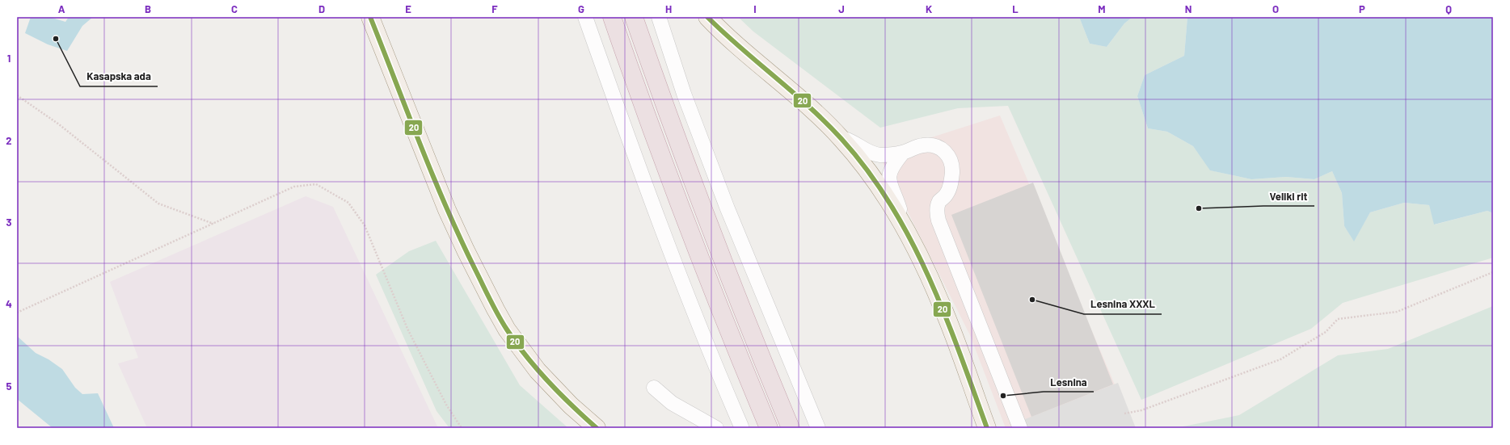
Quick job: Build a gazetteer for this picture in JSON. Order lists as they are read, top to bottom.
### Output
{
  "places": [
    "Kasapska ada",
    "Veliki rit",
    "Lesnina XXXL",
    "Lesnina"
  ],
  "lines": ["transit line 20"],
  "grid": {
    "columns": [
      "A",
      "B",
      "C",
      "D",
      "E",
      "F",
      "G",
      "H",
      "I",
      "J",
      "K",
      "L",
      "M",
      "N",
      "O",
      "P",
      "Q"
    ],
    "rows": [
      "1",
      "2",
      "3",
      "4",
      "5"
    ]
  }
}
